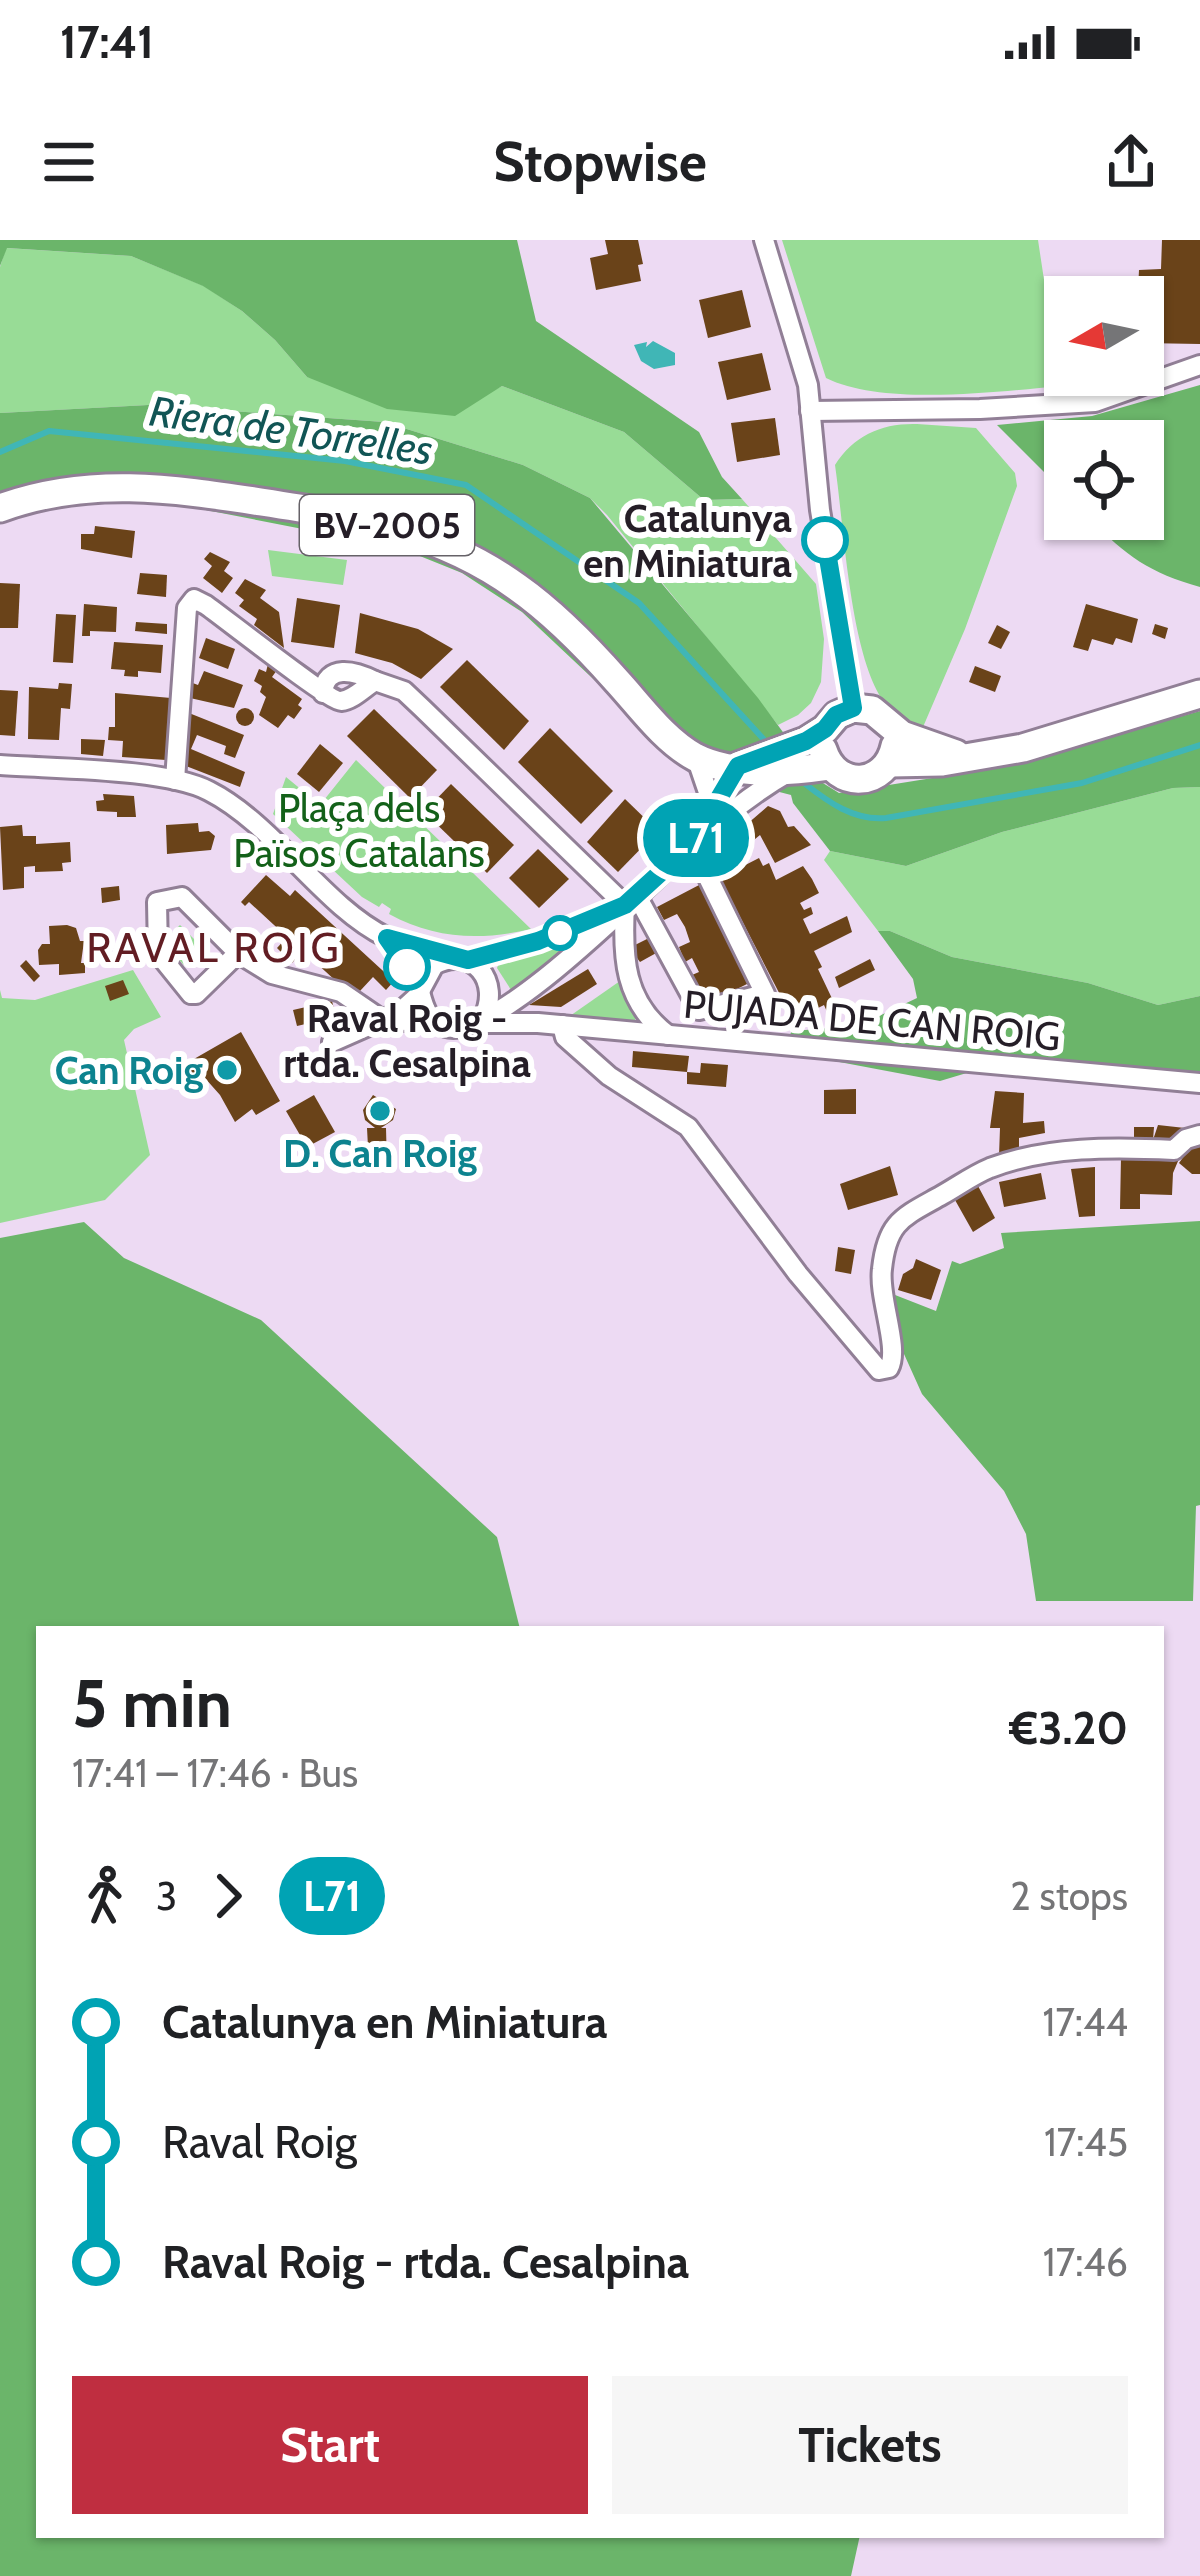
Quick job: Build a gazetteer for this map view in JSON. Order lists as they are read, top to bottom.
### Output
{
  "streets": {
    "main road": ["BV-2005"],
    "street": ["PUJADA DE CAN ROIG"]
  },
  "districts": ["RAVAL ROIG"],
  "water": ["Riera de Torrelles"],
  "parks": ["Plaça dels Països Catalans"],
  "places": [
    "Catalunya en Miniatura",
    "Raval Roig - rtda. Cesalpina",
    "Can Roig",
    "D. Can Roig"
  ],
  "lines": ["bus line L71"],
  "north": "left",
  "page": {
    "status": "17:41",
    "header": "Stopwise",
    "on_map": "L71",
    "heading": ["5 min", "17:41 – 17:46 · Bus", "€3.20"],
    "legs": ["3", "L71", "2 stops"],
    "list": [
      {
        "name": "Catalunya en Miniatura",
        "value": "17:44"
      },
      {
        "name": "Raval Roig",
        "value": "17:45"
      },
      {
        "name": "Raval Roig - rtda. Cesalpina",
        "value": "17:46"
      }
    ],
    "buttons": ["Start", "Tickets"]
  }
}
